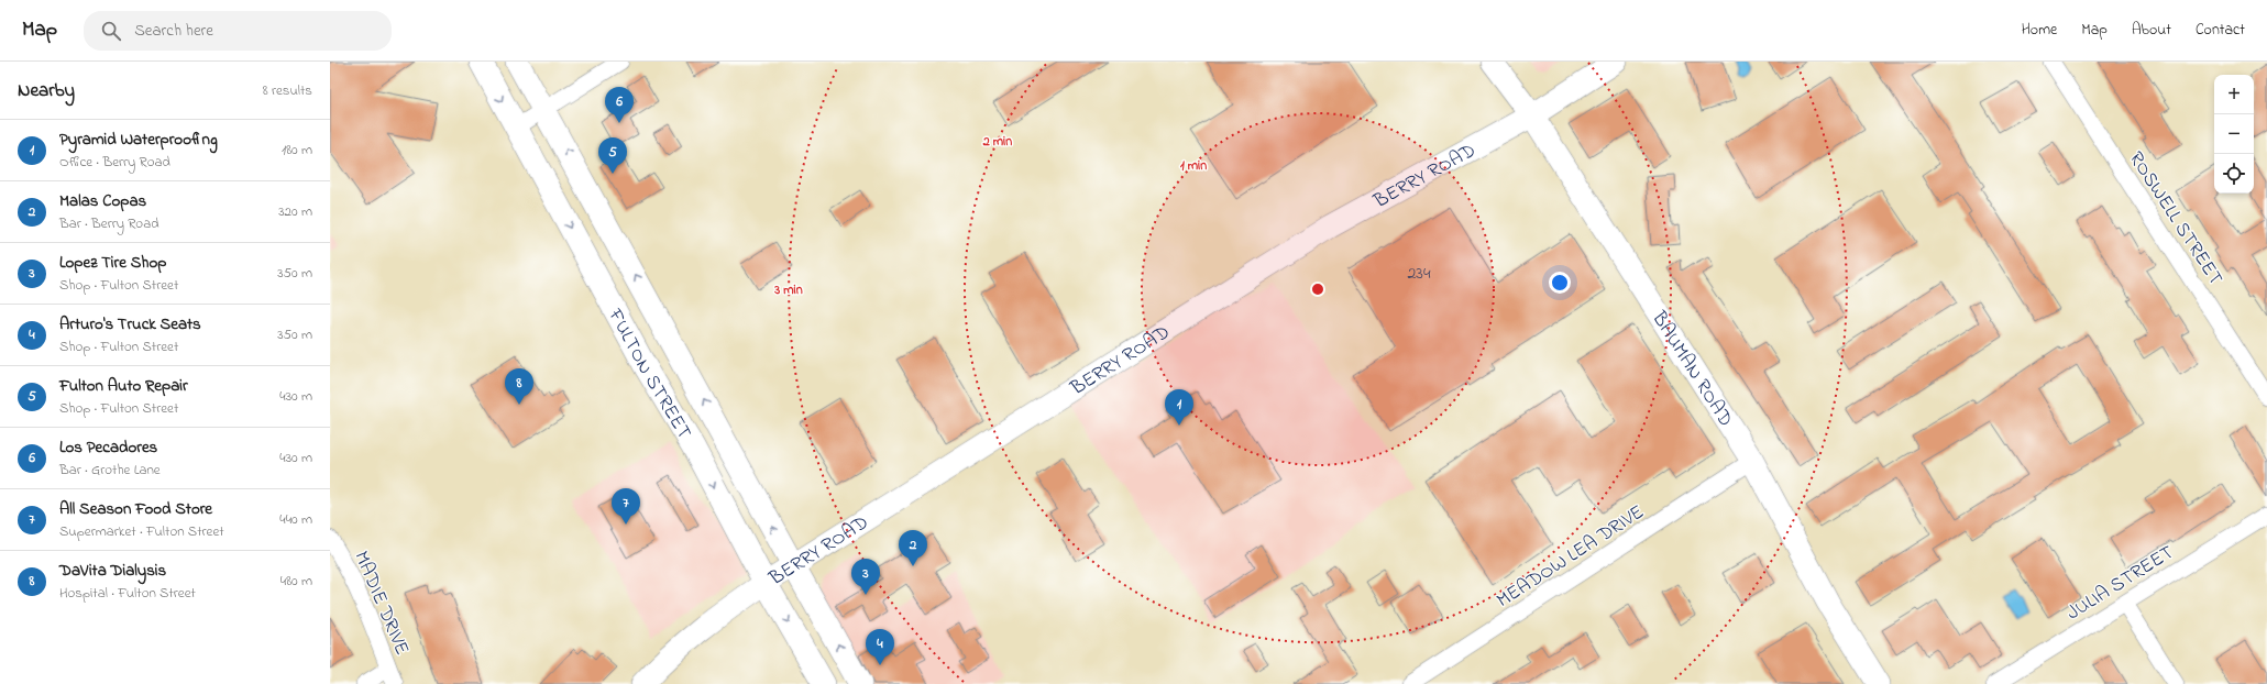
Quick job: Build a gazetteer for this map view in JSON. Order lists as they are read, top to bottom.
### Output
{
  "streets": {
    "street": [
      "BERRY ROAD",
      "ROSWELL STREET",
      "BAUMAN ROAD",
      "FULTON STREET",
      "MEADOW LEA DRIVE",
      "JULIA STREET",
      "MADIE DRIVE"
    ]
  },
  "crossings": [
    ["BERRY ROAD", "BAUMAN ROAD"],
    ["BERRY ROAD", "FULTON STREET"],
    ["BAUMAN ROAD", "MEADOW LEA DRIVE"]
  ],
  "house_numbers": ["234"],
  "page": {
    "header": "Map",
    "search": "Search here",
    "nav": [
      "Home",
      "Map",
      "About",
      "Contact"
    ],
    "heading": ["Nearby", "8 results"],
    "map_buttons": ["+", "−"],
    "pins": [
      "6",
      "5",
      "8",
      "1",
      "7",
      "2",
      "3",
      "4"
    ],
    "list": [
      {
        "mark": "1",
        "name": "Pyramid Waterproofing",
        "note": "Office · Berry Road",
        "value": "180 m"
      },
      {
        "mark": "2",
        "name": "Malas Copas",
        "note": "Bar · Berry Road",
        "value": "320 m"
      },
      {
        "mark": "3",
        "name": "Lopez Tire Shop",
        "note": "Shop · Fulton Street",
        "value": "350 m"
      },
      {
        "mark": "4",
        "name": "Arturo's Truck Seats",
        "note": "Shop · Fulton Street",
        "value": "350 m"
      },
      {
        "mark": "5",
        "name": "Fulton Auto Repair",
        "note": "Shop · Fulton Street",
        "value": "430 m"
      },
      {
        "mark": "6",
        "name": "Los Pecadores",
        "note": "Bar · Grothe Lane",
        "value": "430 m"
      },
      {
        "mark": "7",
        "name": "All Season Food Store",
        "note": "Supermarket · Fulton Street",
        "value": "440 m"
      },
      {
        "mark": "8",
        "name": "DaVita Dialysis",
        "note": "Hospital · Fulton Street",
        "value": "480 m"
      }
    ]
  },
  "rings": ["2 min", "1 min", "3 min"]
}
